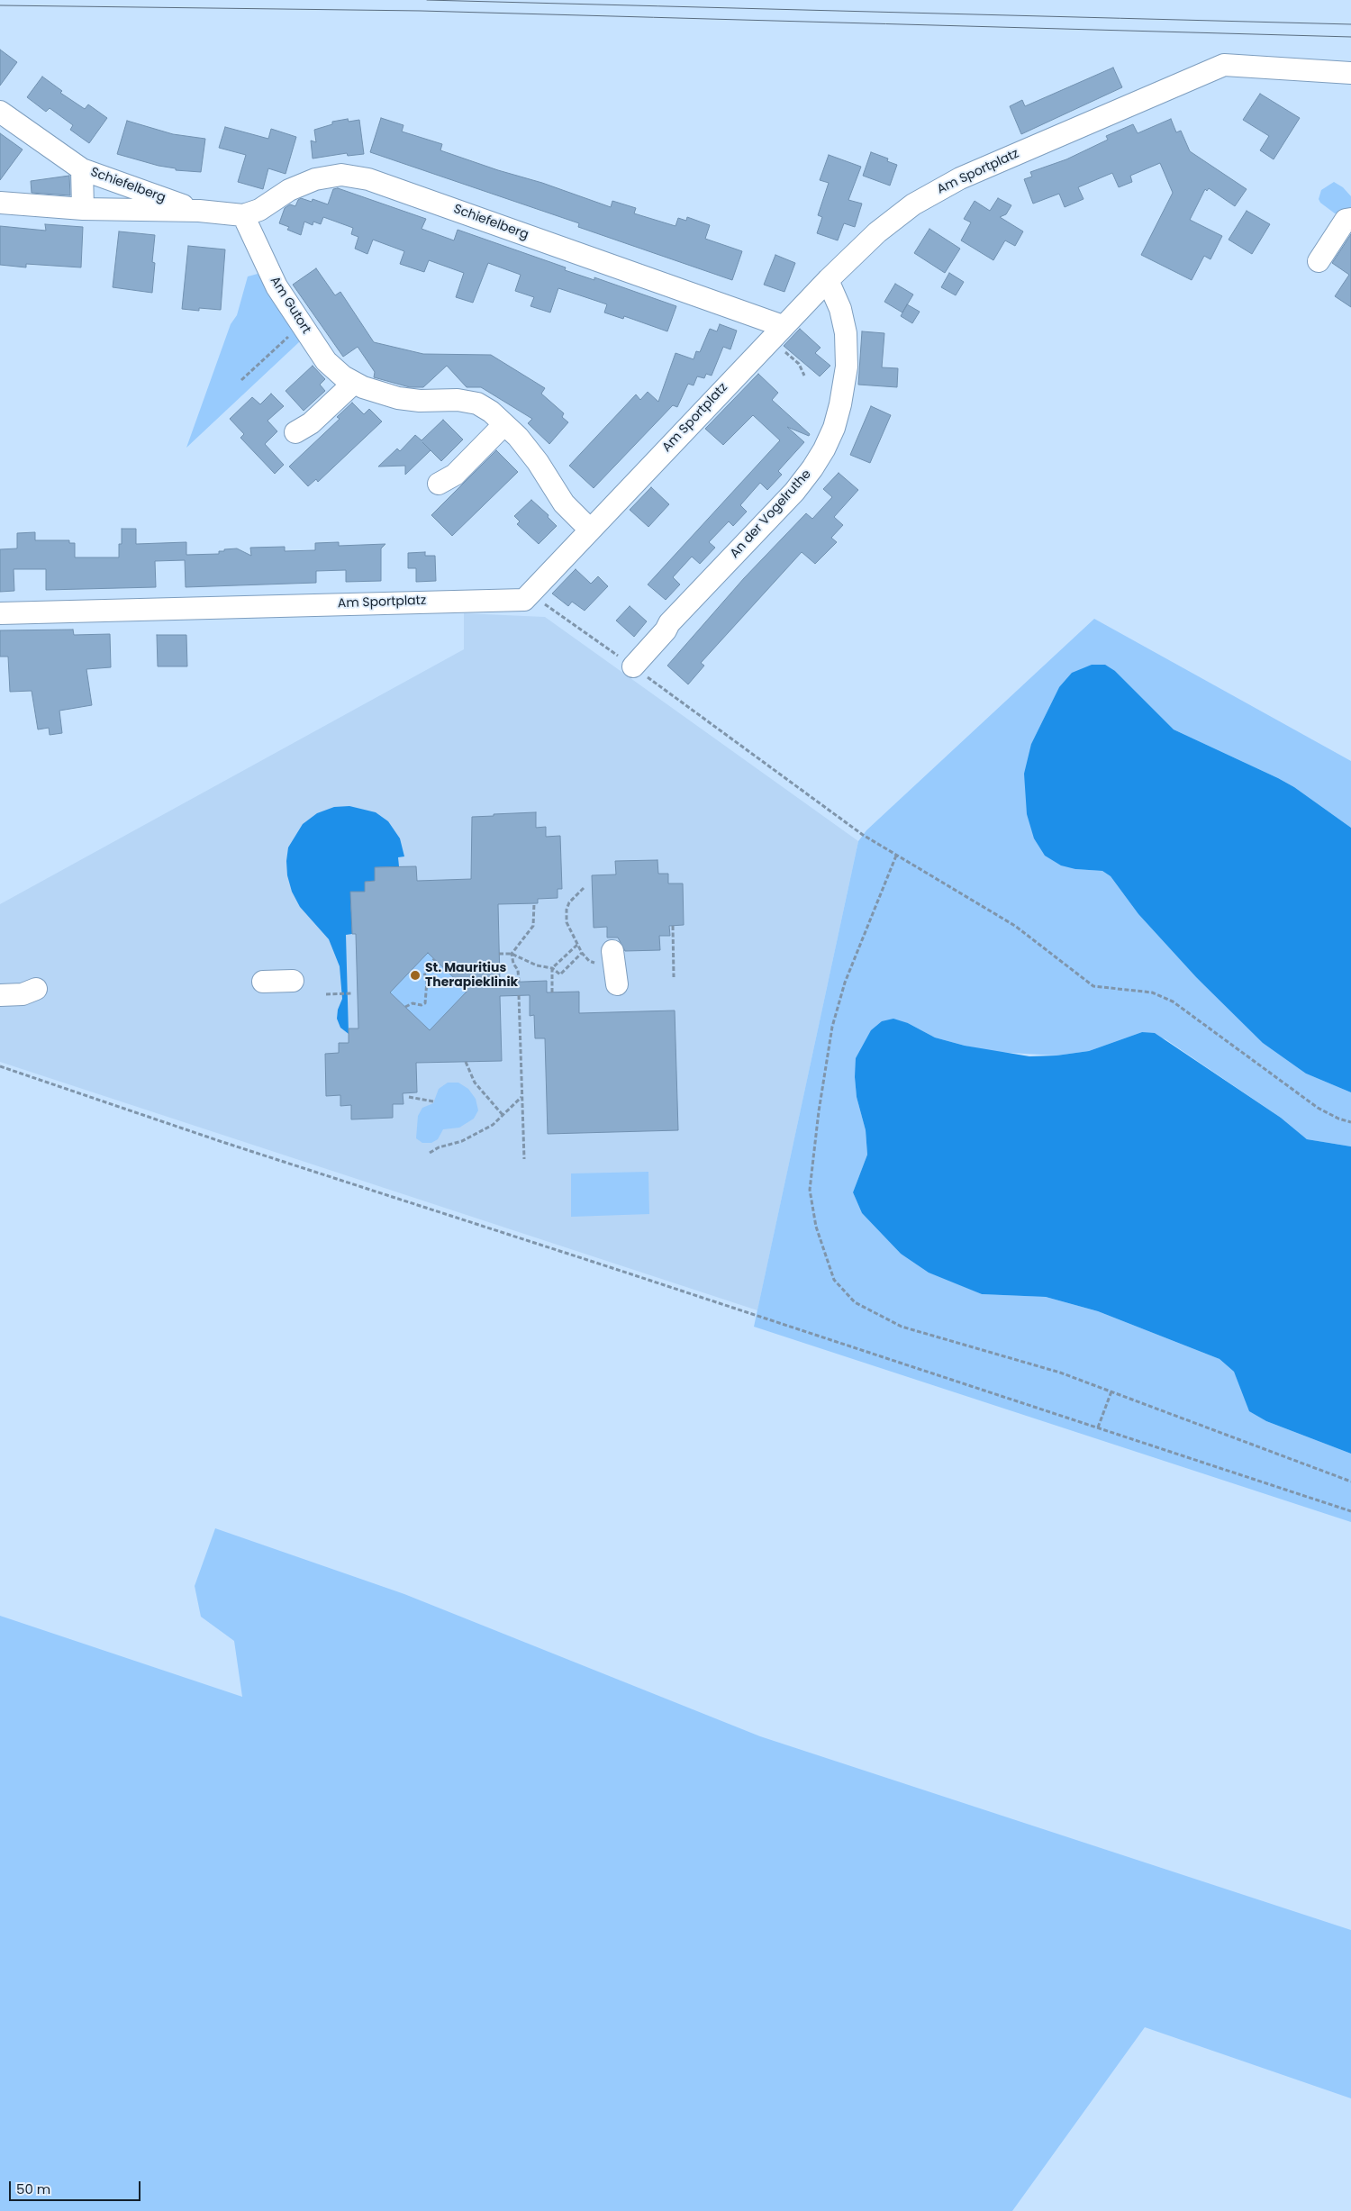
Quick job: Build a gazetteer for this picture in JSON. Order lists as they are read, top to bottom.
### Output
{
  "streets": {
    "street": [
      "Am Sportplatz",
      "Schiefelberg",
      "Am Gutort",
      "An der Vogelruthe"
    ]
  },
  "crossings": [
    ["Am Sportplatz", "Schiefelberg"],
    ["Am Sportplatz", "Am Gutort"],
    ["Am Sportplatz", "An der Vogelruthe"],
    ["Schiefelberg", "Am Gutort"]
  ],
  "places": ["St. Mauritius Therapieklinik"],
  "scale_bar": "50 m"
}
